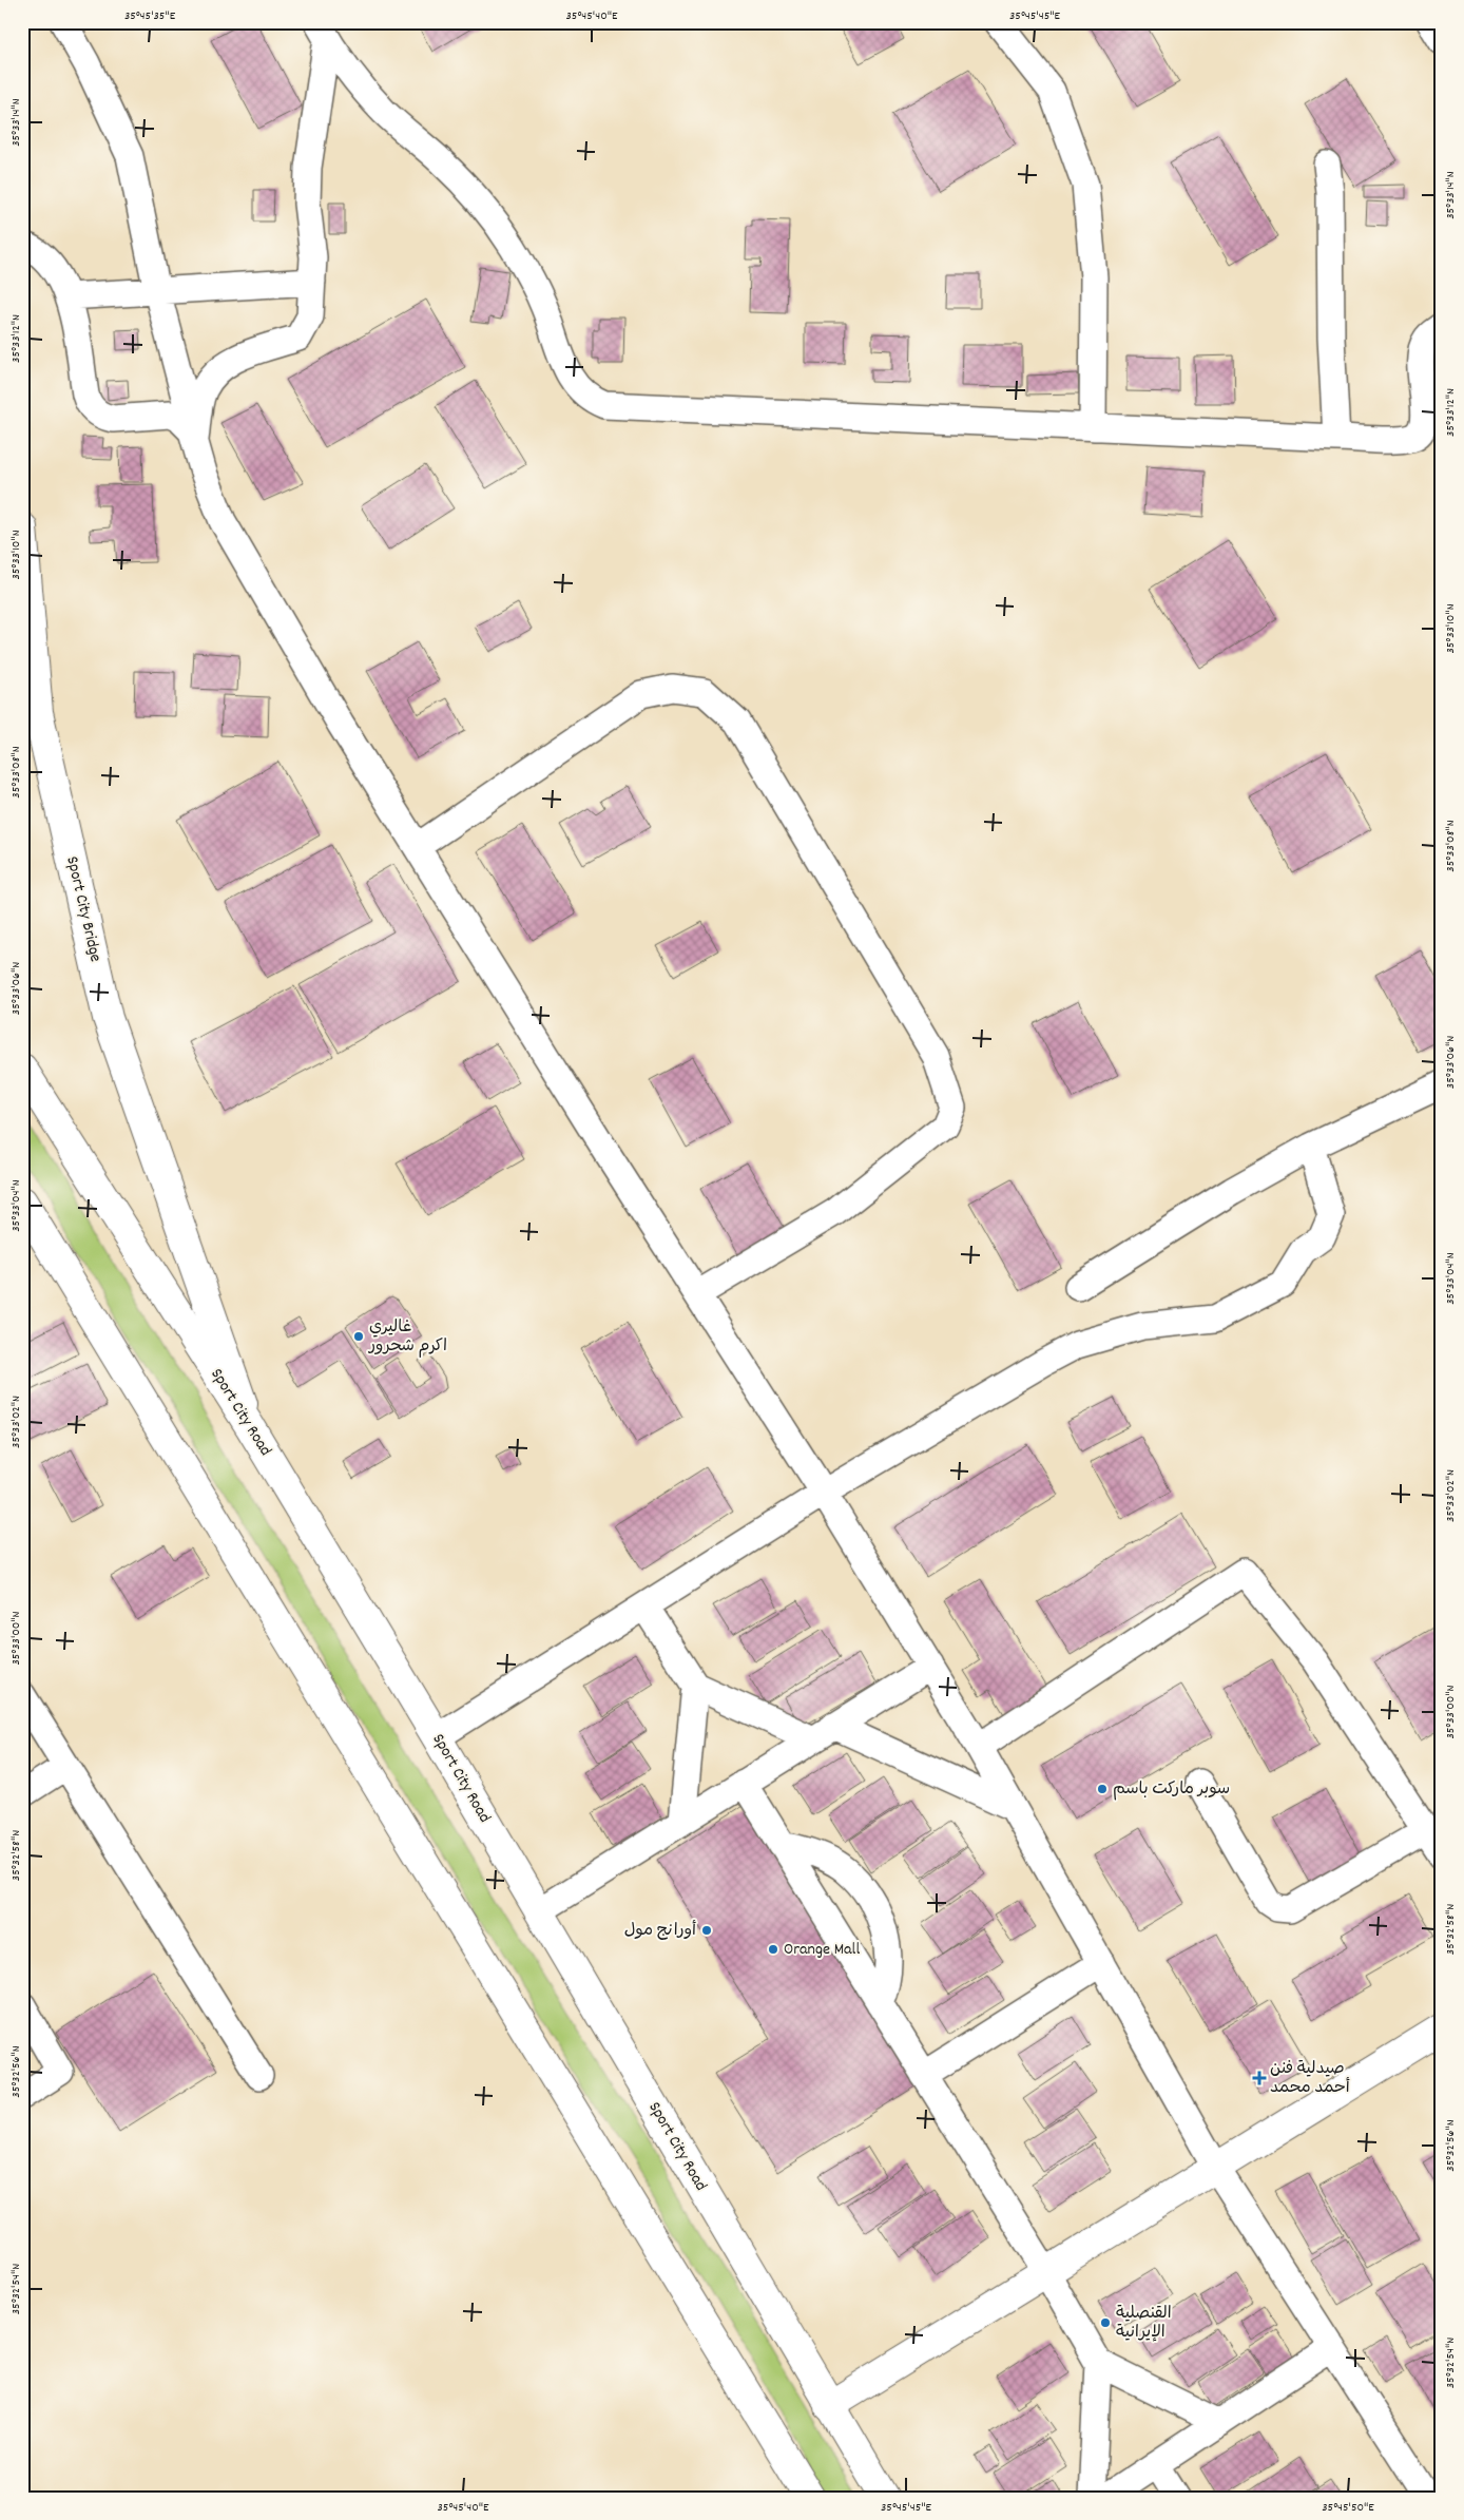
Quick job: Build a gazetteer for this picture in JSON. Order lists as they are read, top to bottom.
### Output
{
  "streets": {
    "main road": ["Sport City Bridge", "Sport City Road"]
  },
  "crossings": [
    ["Sport City Bridge", "Sport City Road"]
  ],
  "places": {
    "other": [
      "غاليري اكرم شحرور",
      "سوبر ماركت باسم",
      "أورانج مول",
      "Orange Mall",
      "القنصلية الإيرانية"
    ],
    "health": ["صيدلية فنن أحمد محمد"]
  },
  "coordinates": [
    "35°45'35\"E",
    "35°45'40\"E",
    "35°45'45\"E",
    "35°33'14\"N",
    "35°33'12\"N",
    "35°33'10\"N",
    "35°33'08\"N",
    "35°33'06\"N",
    "35°33'04\"N",
    "35°33'02\"N",
    "35°33'00\"N",
    "35°32'58\"N",
    "35°32'56\"N",
    "35°32'54\"N",
    "35°45'50\"E"
  ]
}
